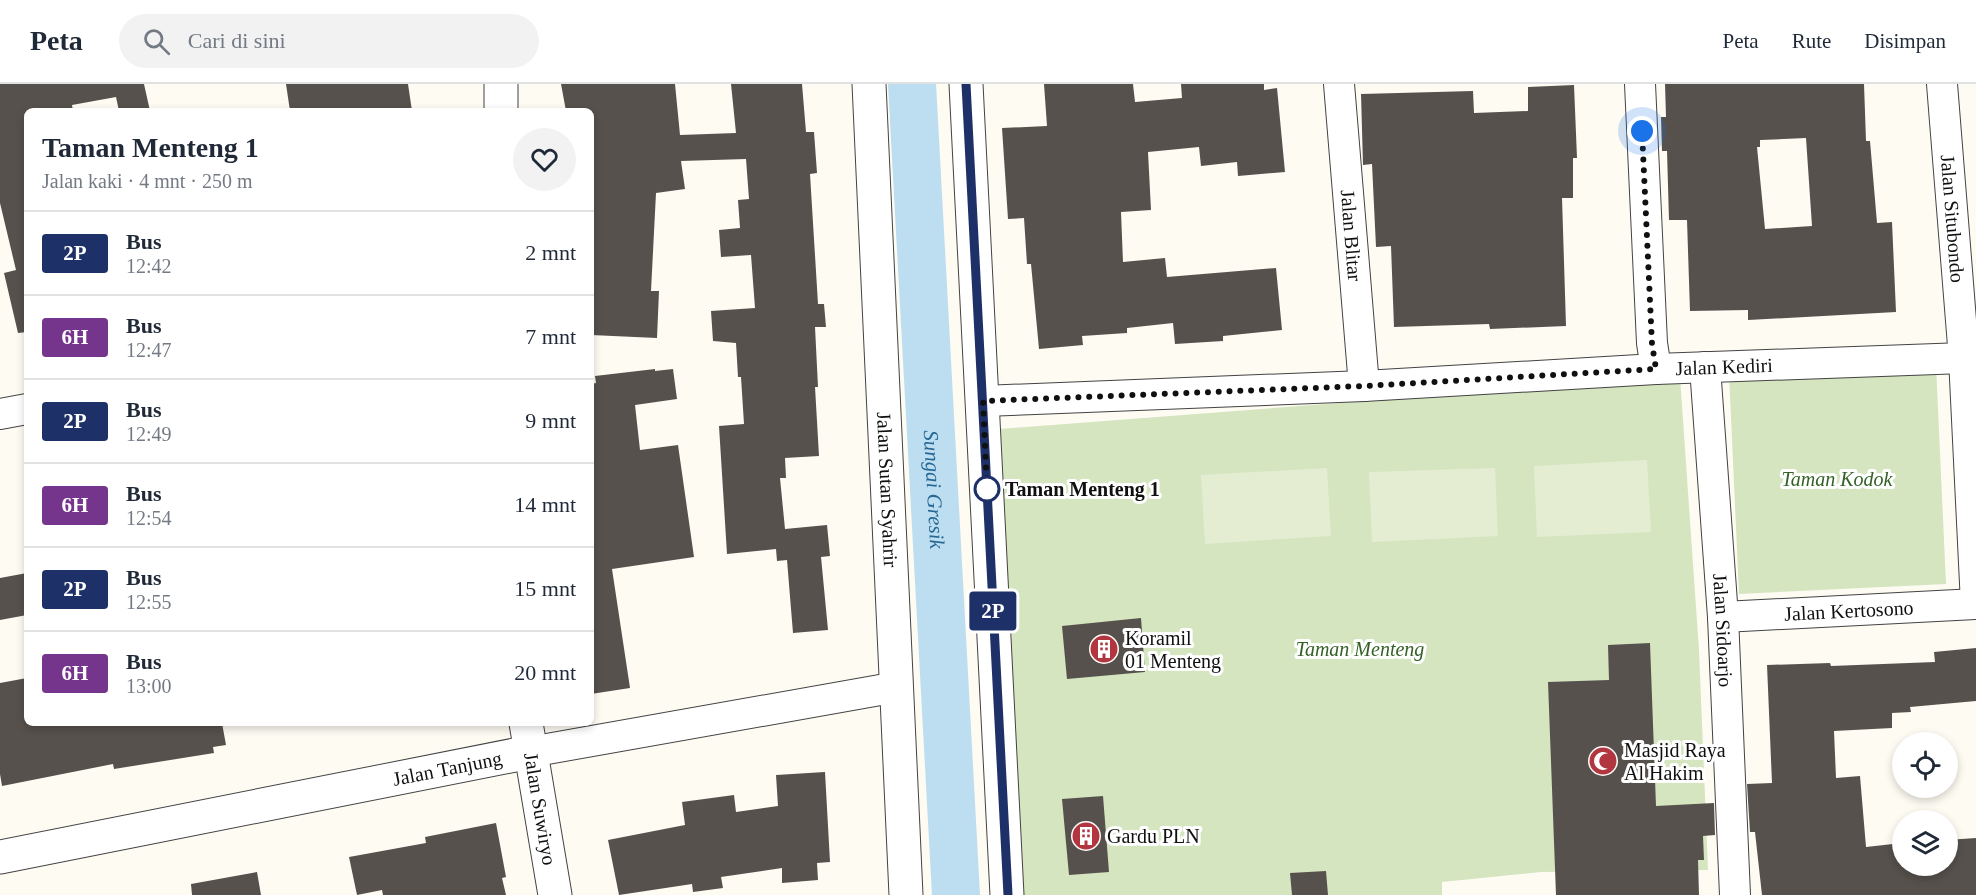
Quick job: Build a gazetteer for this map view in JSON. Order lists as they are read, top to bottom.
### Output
{
  "streets": {
    "street": [
      "Jalan Situbondo",
      "Jalan Blitar",
      "Jalan Kediri",
      "Jalan Sutan Syahrir",
      "Jalan Kertosono",
      "Jalan Sidoarjo",
      "Jalan Tanjung",
      "Jalan Suwiryo"
    ]
  },
  "crossings": [
    ["Jalan Situbondo", "Jalan Kediri"],
    ["Jalan Situbondo", "Jalan Kertosono"],
    ["Jalan Blitar", "Jalan Kediri"],
    ["Jalan Kediri", "Jalan Sidoarjo"],
    ["Jalan Sutan Syahrir", "Jalan Tanjung"],
    ["Jalan Kertosono", "Jalan Sidoarjo"],
    ["Jalan Tanjung", "Jalan Suwiryo"]
  ],
  "water": ["Sungai Gresik"],
  "parks": ["Taman Kodok", "Taman Menteng"],
  "places": {
    "other": ["Taman Menteng 1"],
    "building": ["Koramil 01 Menteng", "Gardu PLN"],
    "mosque": ["Masjid Raya Al Hakim"]
  },
  "lines": ["bus line 2P"],
  "page": {
    "header": "Peta",
    "search": "Cari di sini",
    "nav": ["Peta", "Rute", "Disimpan"],
    "on_map": "2P",
    "heading": ["Taman Menteng 1", "Jalan kaki · 4 mnt · 250 m"],
    "list": [
      {
        "mark": "2P",
        "name": "Bus",
        "note": "12:42",
        "value": "2 mnt"
      },
      {
        "mark": "6H",
        "name": "Bus",
        "note": "12:47",
        "value": "7 mnt"
      },
      {
        "mark": "2P",
        "name": "Bus",
        "note": "12:49",
        "value": "9 mnt"
      },
      {
        "mark": "6H",
        "name": "Bus",
        "note": "12:54",
        "value": "14 mnt"
      },
      {
        "mark": "2P",
        "name": "Bus",
        "note": "12:55",
        "value": "15 mnt"
      },
      {
        "mark": "6H",
        "name": "Bus",
        "note": "13:00",
        "value": "20 mnt"
      }
    ]
  }
}
